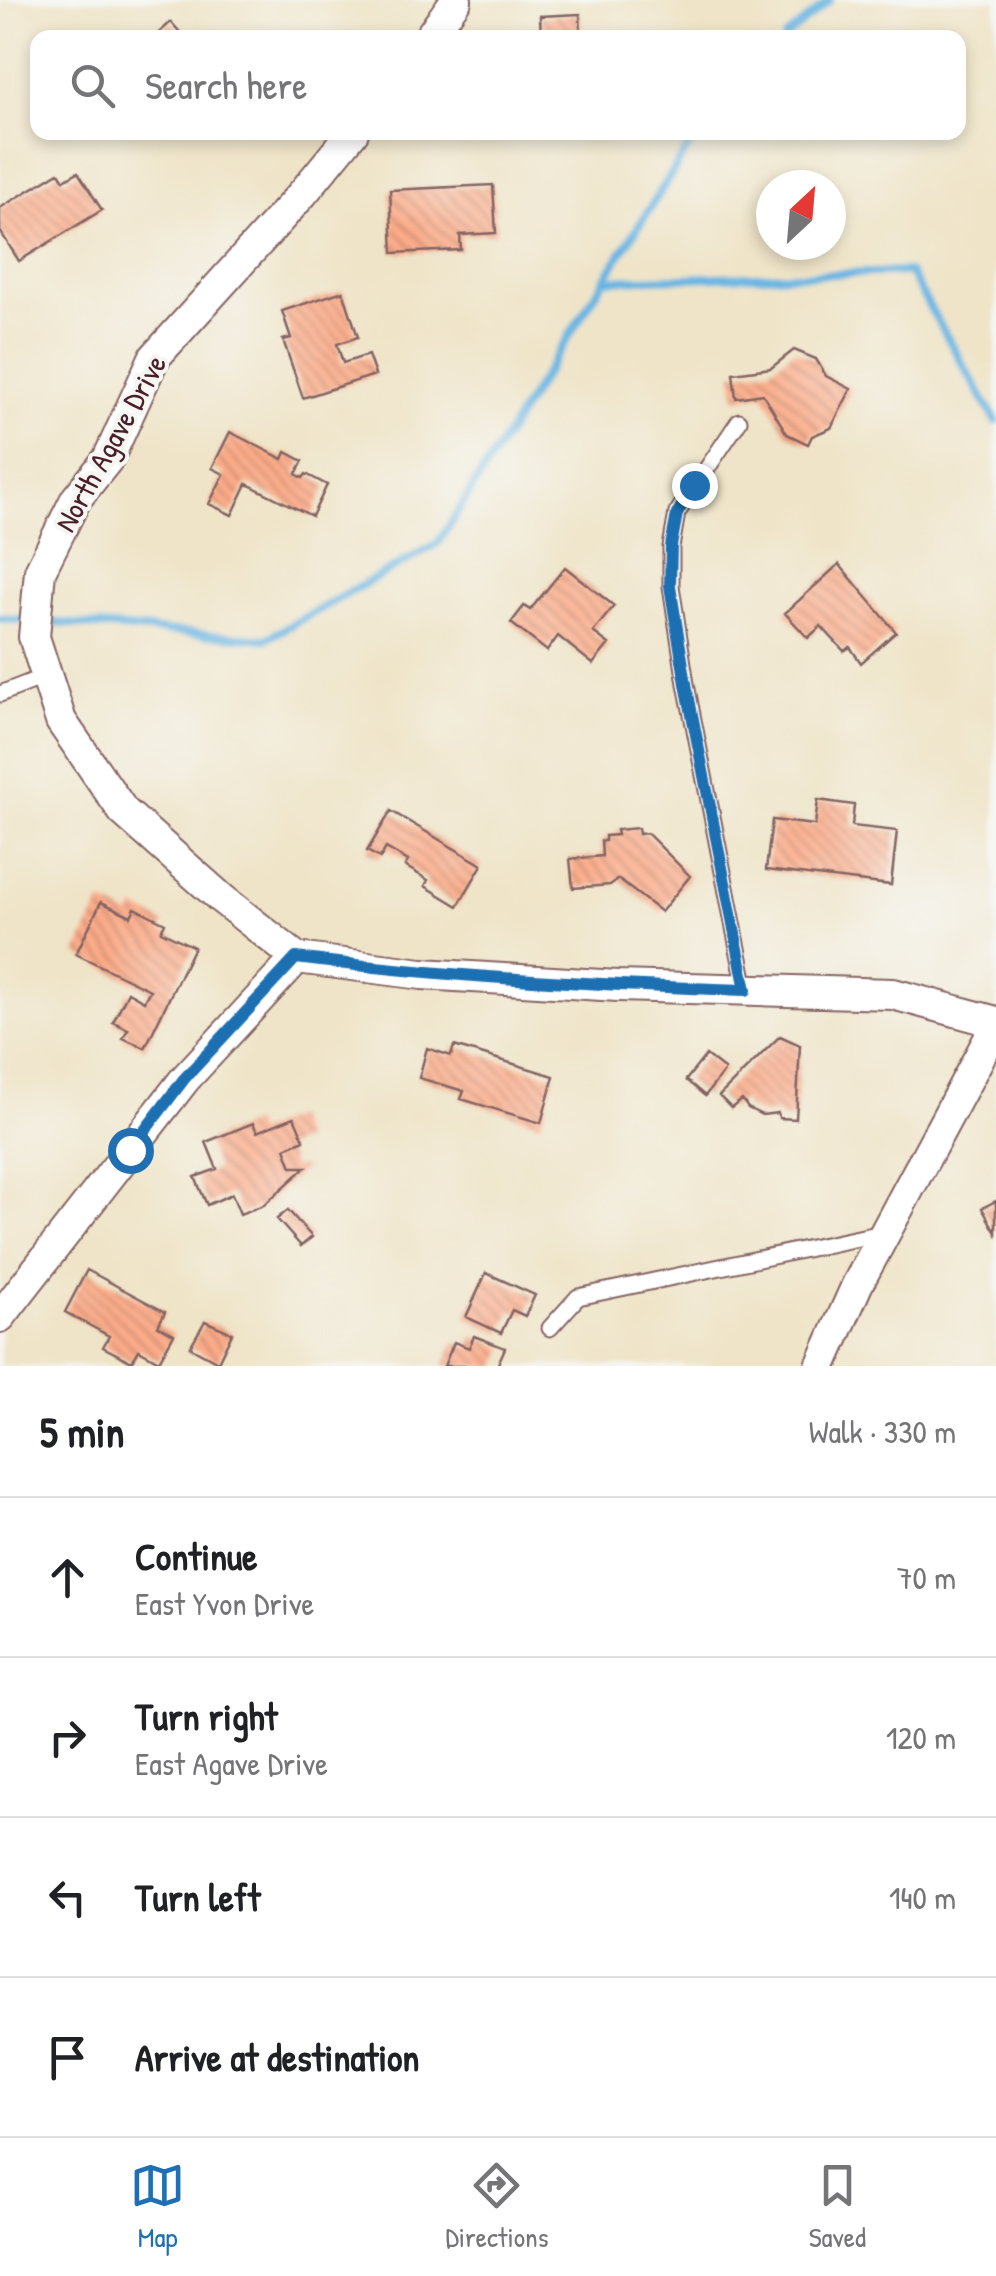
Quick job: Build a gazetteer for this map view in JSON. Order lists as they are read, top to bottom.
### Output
{
  "streets": {
    "street": ["North Agave Drive"]
  },
  "north": "top right",
  "page": {
    "search": "Search here",
    "heading": ["5 min", "Walk · 330 m"],
    "list": [
      ["Continue", "East Yvon Drive", "70 m"],
      ["Turn right", "East Agave Drive", "120 m"],
      ["Turn left", "140 m"],
      "Arrive at destination"
    ],
    "nav": ["Map", "Directions", "Saved"]
  }
}
